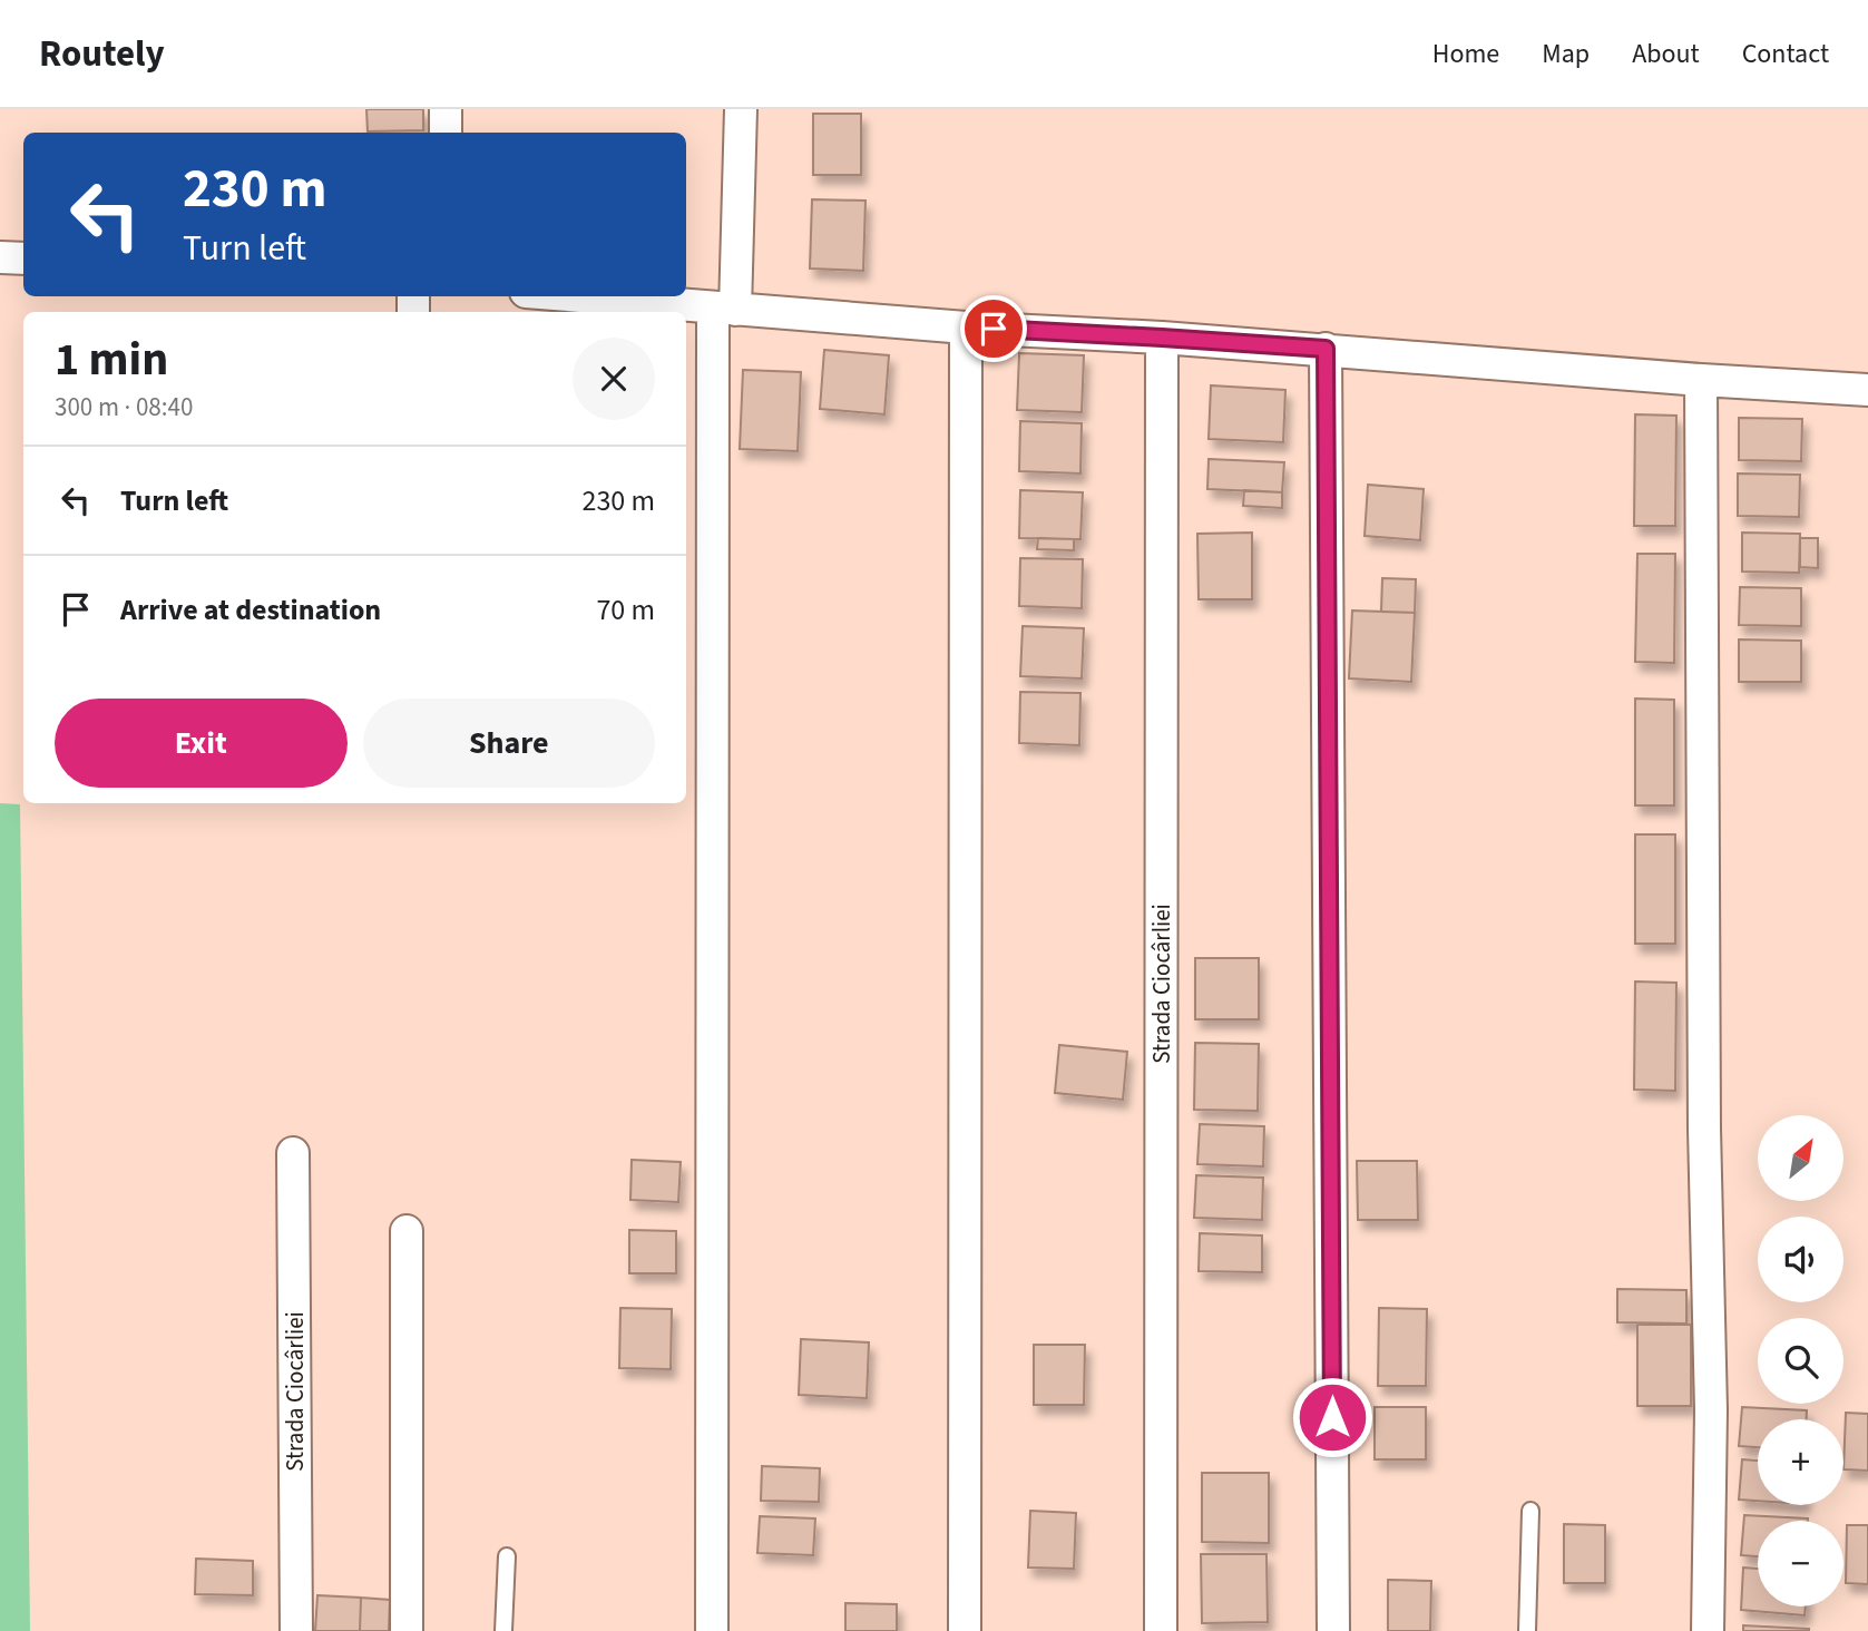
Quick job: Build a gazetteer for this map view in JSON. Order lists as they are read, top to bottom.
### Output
{
  "streets": {
    "street": ["Strada Ciocârliei"]
  },
  "north": "top right",
  "page": {
    "header": "Routely",
    "nav": [
      "Home",
      "Map",
      "About",
      "Contact"
    ],
    "turn": ["230 m", "Turn left"],
    "heading": ["1 min", "300 m · 08:40"],
    "list": [
      {
        "name": "Turn left",
        "value": "230 m"
      },
      {
        "name": "Arrive at destination",
        "value": "70 m"
      }
    ],
    "buttons": ["Exit", "Share"],
    "map_buttons": ["+", "−"]
  }
}
